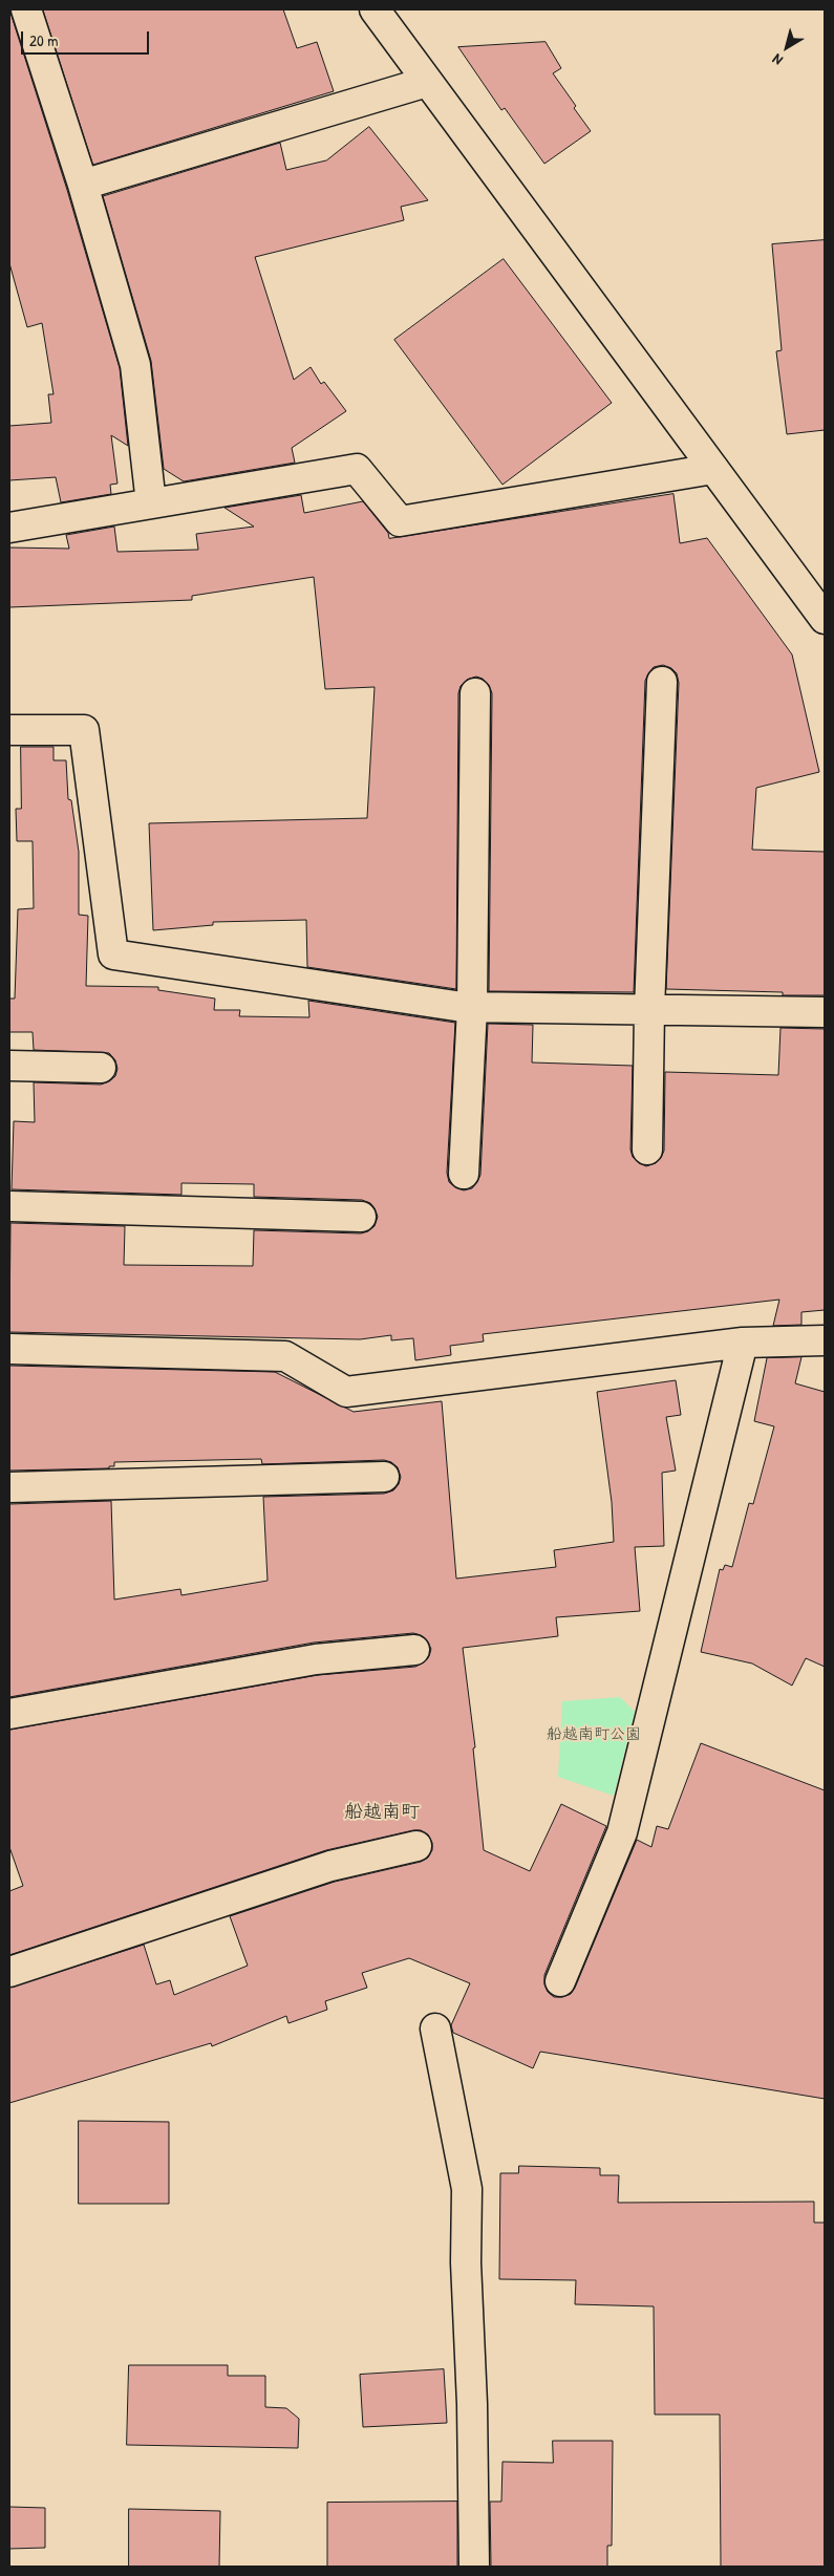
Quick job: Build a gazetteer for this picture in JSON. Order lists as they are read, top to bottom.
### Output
{
  "districts": ["船越南町"],
  "parks": ["船越南町公園"],
  "scale_bar": "20 m",
  "north": "bottom left"
}
